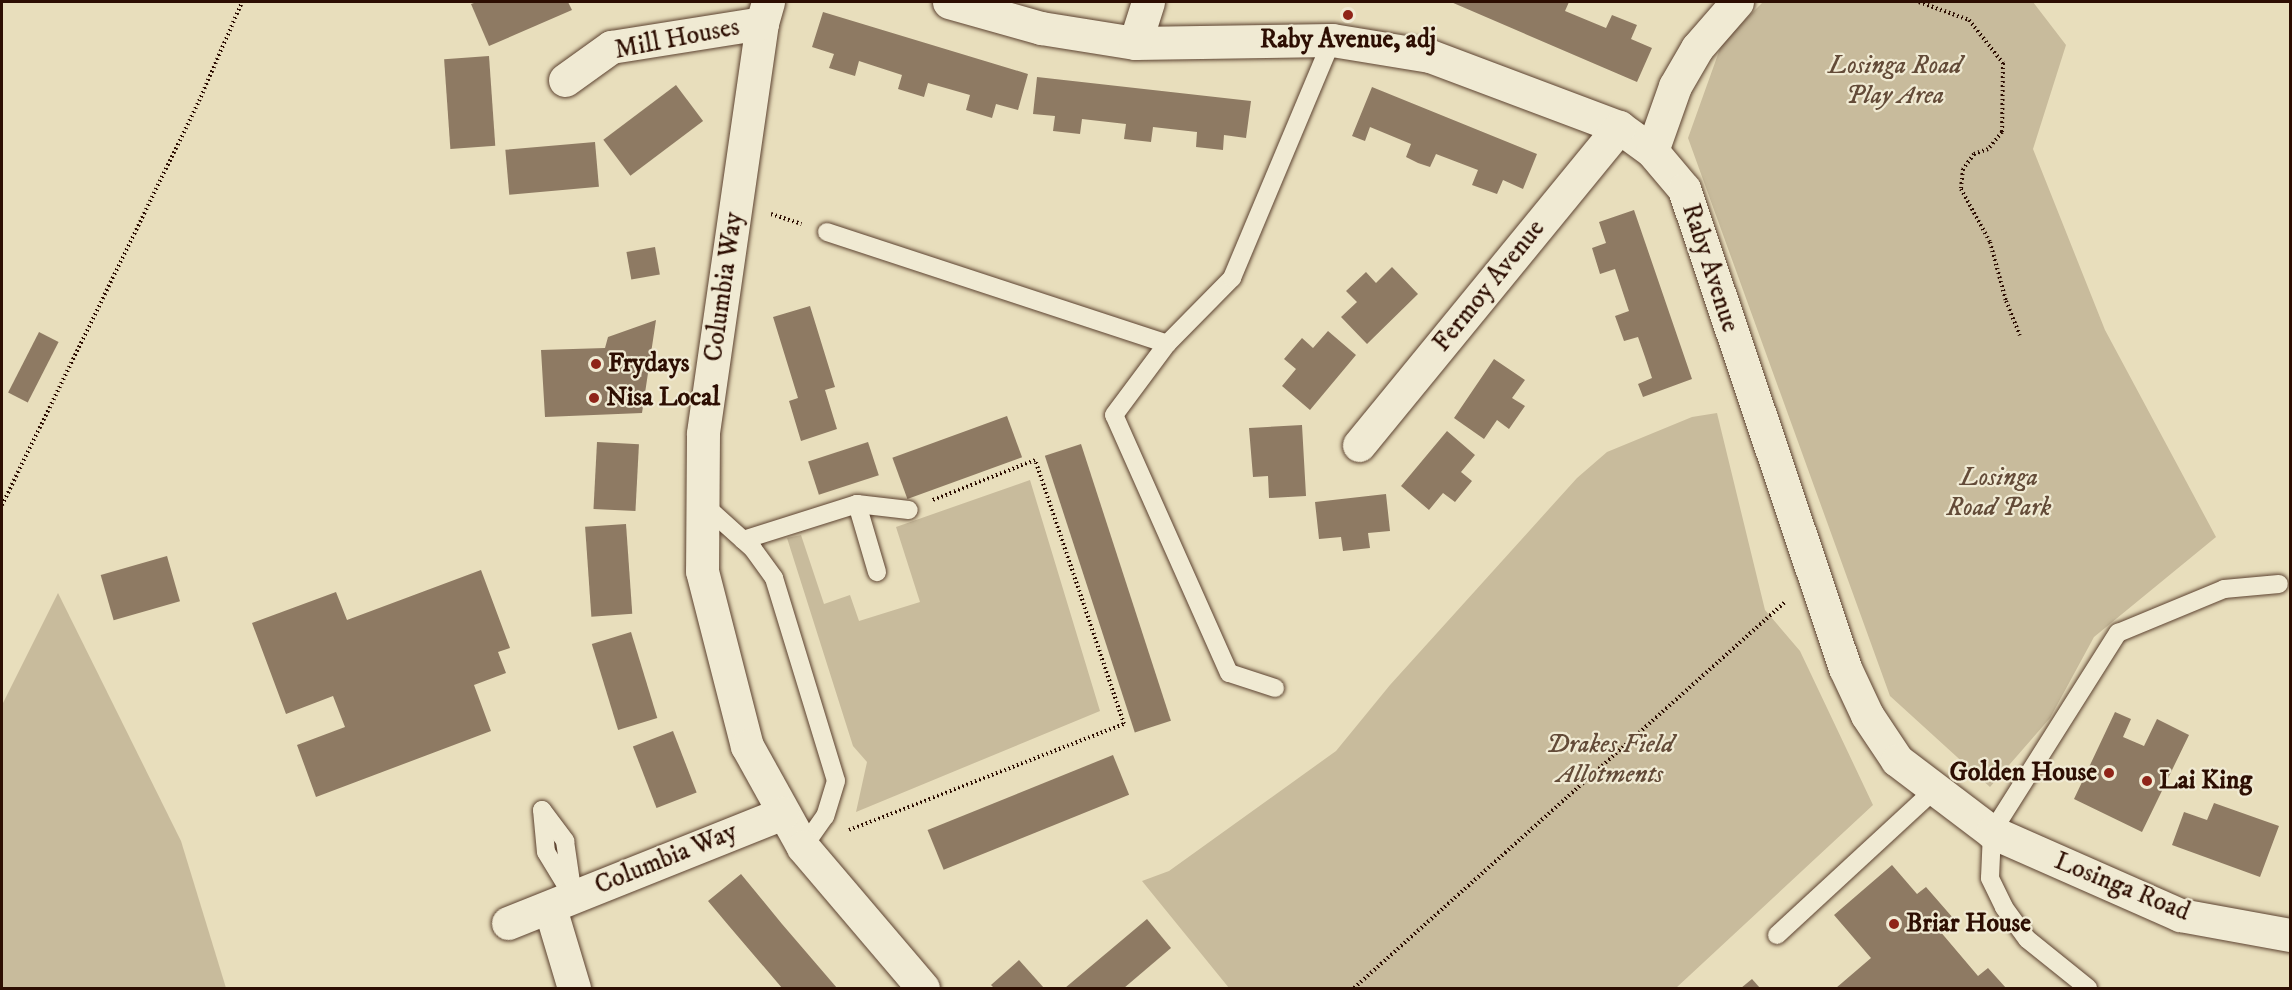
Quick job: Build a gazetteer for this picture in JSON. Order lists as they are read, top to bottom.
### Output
{
  "streets": {
    "street": [
      "Mill Houses",
      "Raby Avenue",
      "Fermoy Avenue",
      "Columbia Way",
      "Losinga Road"
    ]
  },
  "crossings": [
    ["Mill Houses", "Columbia Way"],
    ["Raby Avenue", "Fermoy Avenue"],
    ["Raby Avenue", "Losinga Road"]
  ],
  "parks": ["Losinga Road Play Area", "Losinga Road Park", "Drakes Field Allotments"],
  "places": [
    "Raby Avenue, adj",
    "Frydays",
    "Nisa Local",
    "Golden House",
    "Lai King",
    "Briar House"
  ]
}
